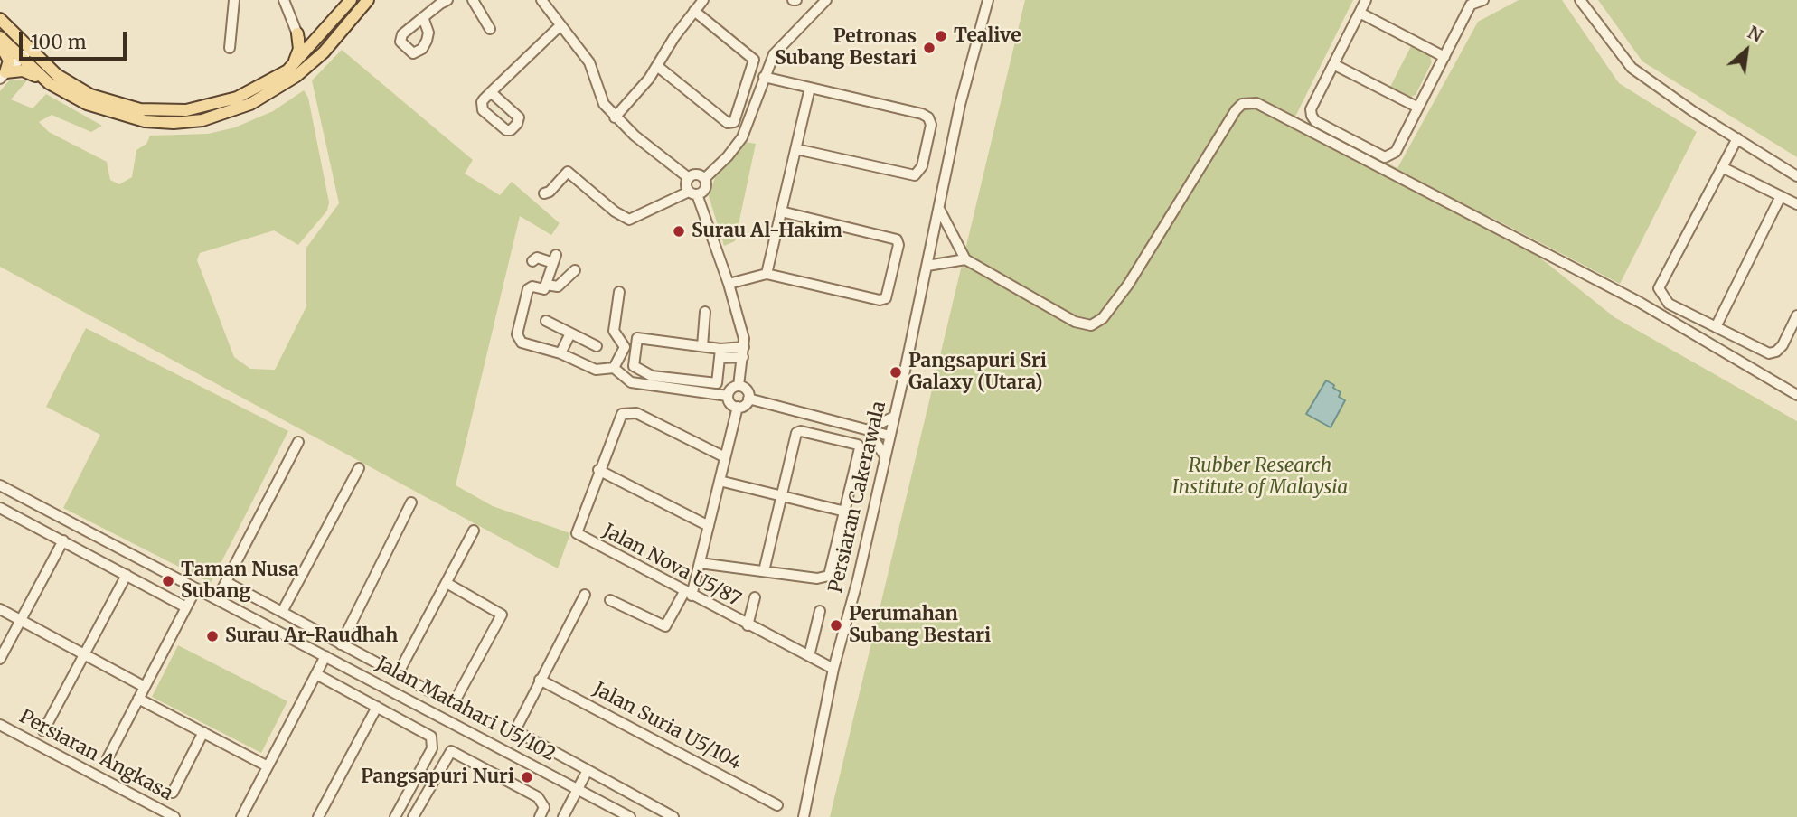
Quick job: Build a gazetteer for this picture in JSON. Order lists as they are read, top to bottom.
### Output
{
  "streets": {
    "street": [
      "Persiaran Cakerawala",
      "Jalan Nova U5/87",
      "Jalan Matahari U5/102",
      "Jalan Suria U5/104",
      "Persiaran Angkasa"
    ]
  },
  "crossings": [
    ["Persiaran Cakerawala", "Jalan Nova U5/87"]
  ],
  "parks": ["Rubber Research Institute of Malaysia"],
  "places": [
    "Tealive",
    "Petronas Subang Bestari",
    "Surau Al-Hakim",
    "Pangsapuri Sri Galaxy (Utara)",
    "Taman Nusa Subang",
    "Perumahan Subang Bestari",
    "Surau Ar-Raudhah",
    "Pangsapuri Nuri"
  ],
  "scale_bar": "100 m",
  "north": "top right"
}
